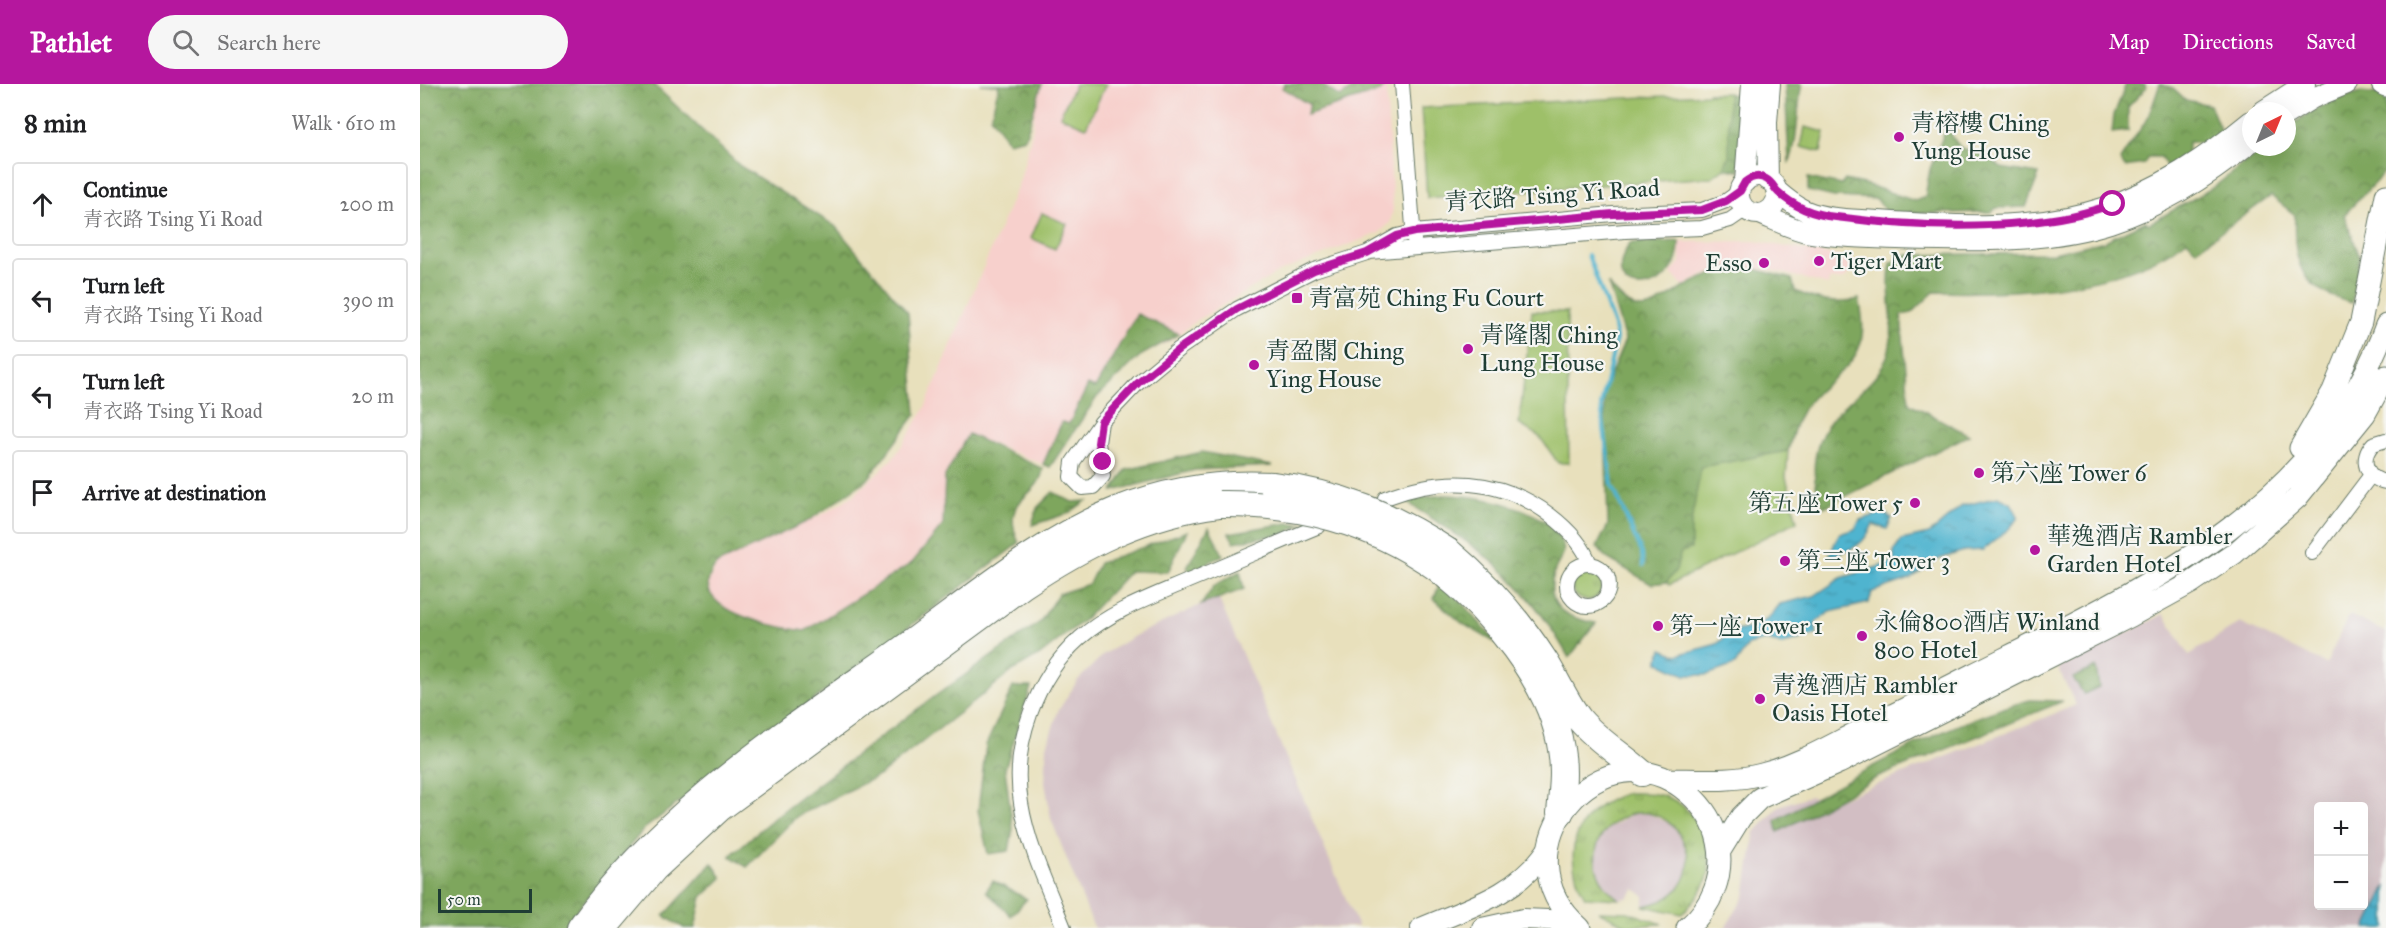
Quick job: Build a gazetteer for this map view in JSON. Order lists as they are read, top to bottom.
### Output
{
  "streets": {
    "street": ["青衣路 Tsing Yi Road"]
  },
  "places": {
    "other": [
      "青榕樓 Ching Yung House",
      "Tiger Mart",
      "Esso",
      "青隆閣 Ching Lung House",
      "青盈閣 Ching Ying House",
      "第六座 Tower 6",
      "第五座 Tower 5",
      "華逸酒店 Rambler Garden Hotel",
      "第三座 Tower 3",
      "第一座 Tower 1",
      "永倫800酒店 Winland 800 Hotel",
      "青逸酒店 Rambler Oasis Hotel"
    ],
    "transit": ["青富苑 Ching Fu Court"]
  },
  "scale_bar": "50 m",
  "north": "top right",
  "page": {
    "header": "Pathlet",
    "search": "Search here",
    "nav": ["Map", "Directions", "Saved"],
    "heading": ["8 min", "Walk · 610 m"],
    "list": [
      ["Continue", "青衣路 Tsing Yi Road", "200 m"],
      ["Turn left", "青衣路 Tsing Yi Road", "390 m"],
      ["Turn left", "青衣路 Tsing Yi Road", "20 m"],
      "Arrive at destination"
    ],
    "map_buttons": ["+", "−"],
    "scale": "50 m"
  }
}
